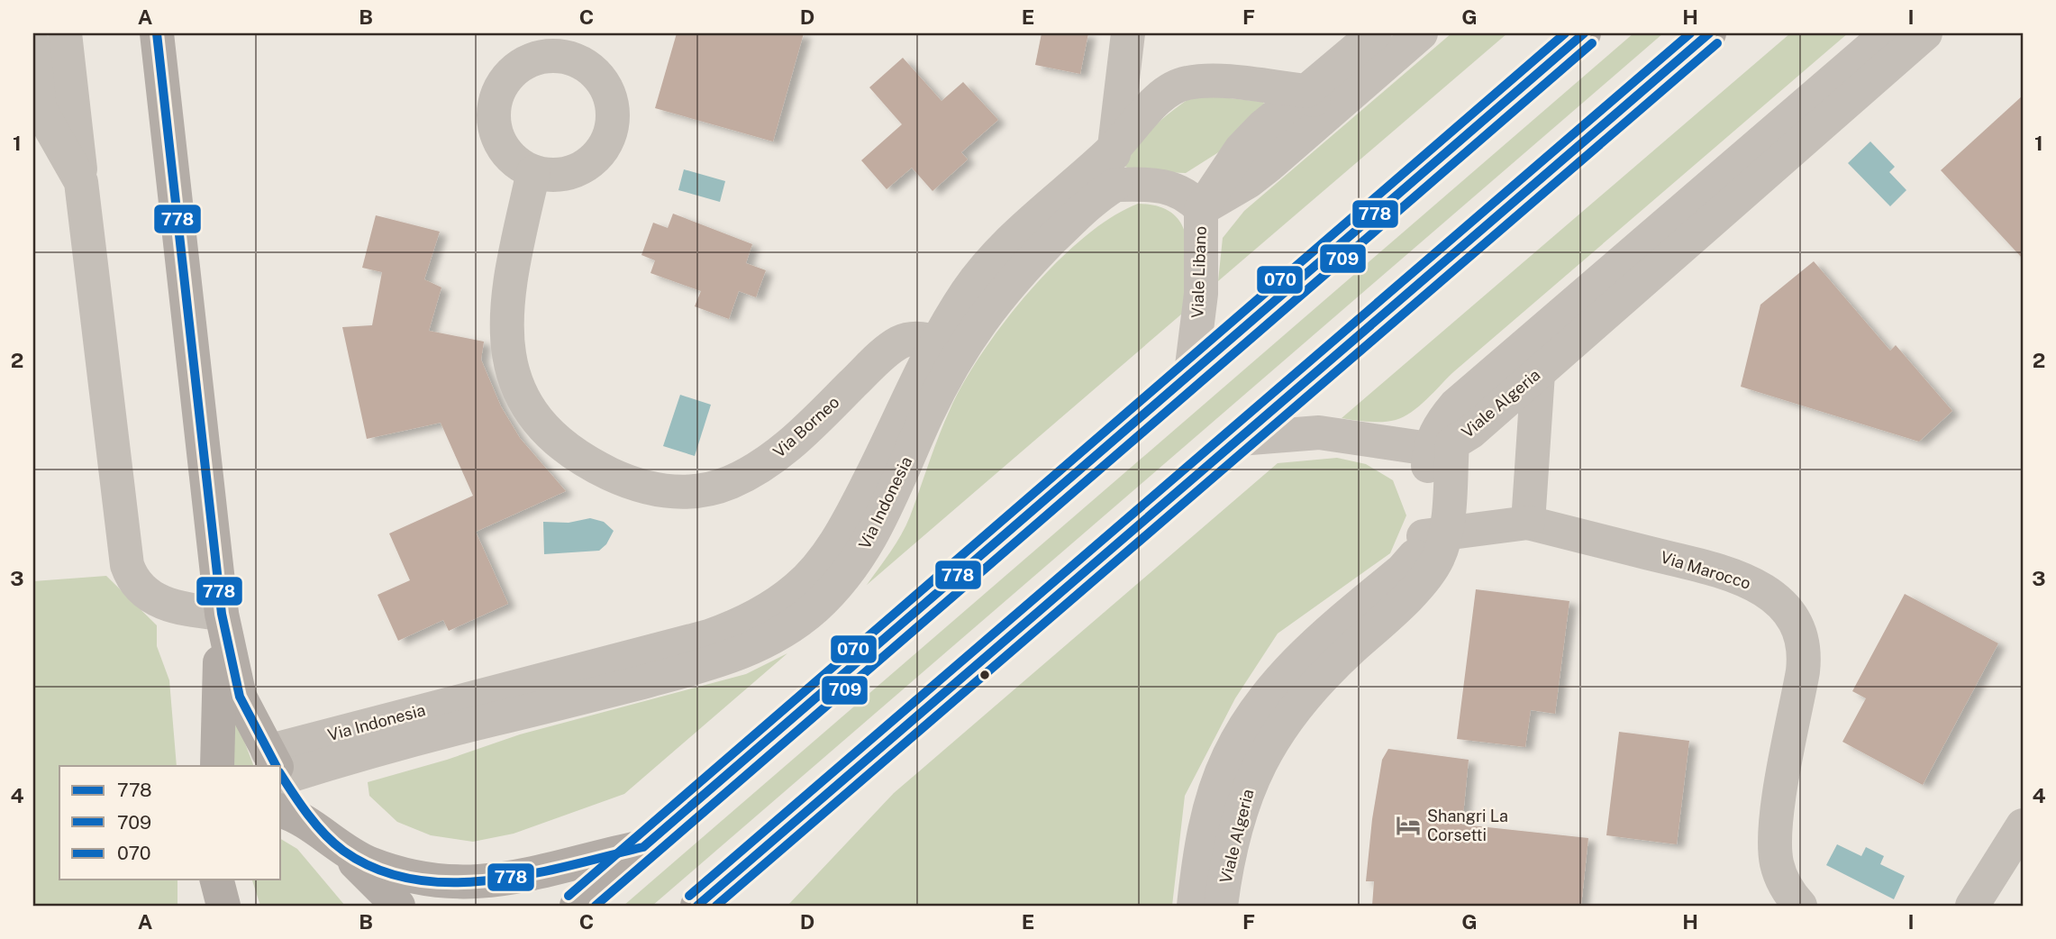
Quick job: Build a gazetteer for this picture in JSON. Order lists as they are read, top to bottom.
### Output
{
  "streets": {
    "street": [
      "Viale Libano",
      "Viale Algeria",
      "Via Borneo",
      "Via Indonesia",
      "Via Marocco"
    ]
  },
  "crossings": [
    ["Viale Libano", "Via Indonesia"],
    ["Via Borneo", "Via Indonesia"]
  ],
  "places": {
    "hotel": ["Shangri La Corsetti"]
  },
  "lines": ["transit line 778", "transit line 070", "transit line 709"],
  "legend": ["778", "709", "070"],
  "grid": {
    "columns": [
      "A",
      "B",
      "C",
      "D",
      "E",
      "F",
      "G",
      "H",
      "I"
    ],
    "rows": [
      "1",
      "2",
      "3",
      "4"
    ]
  }
}
